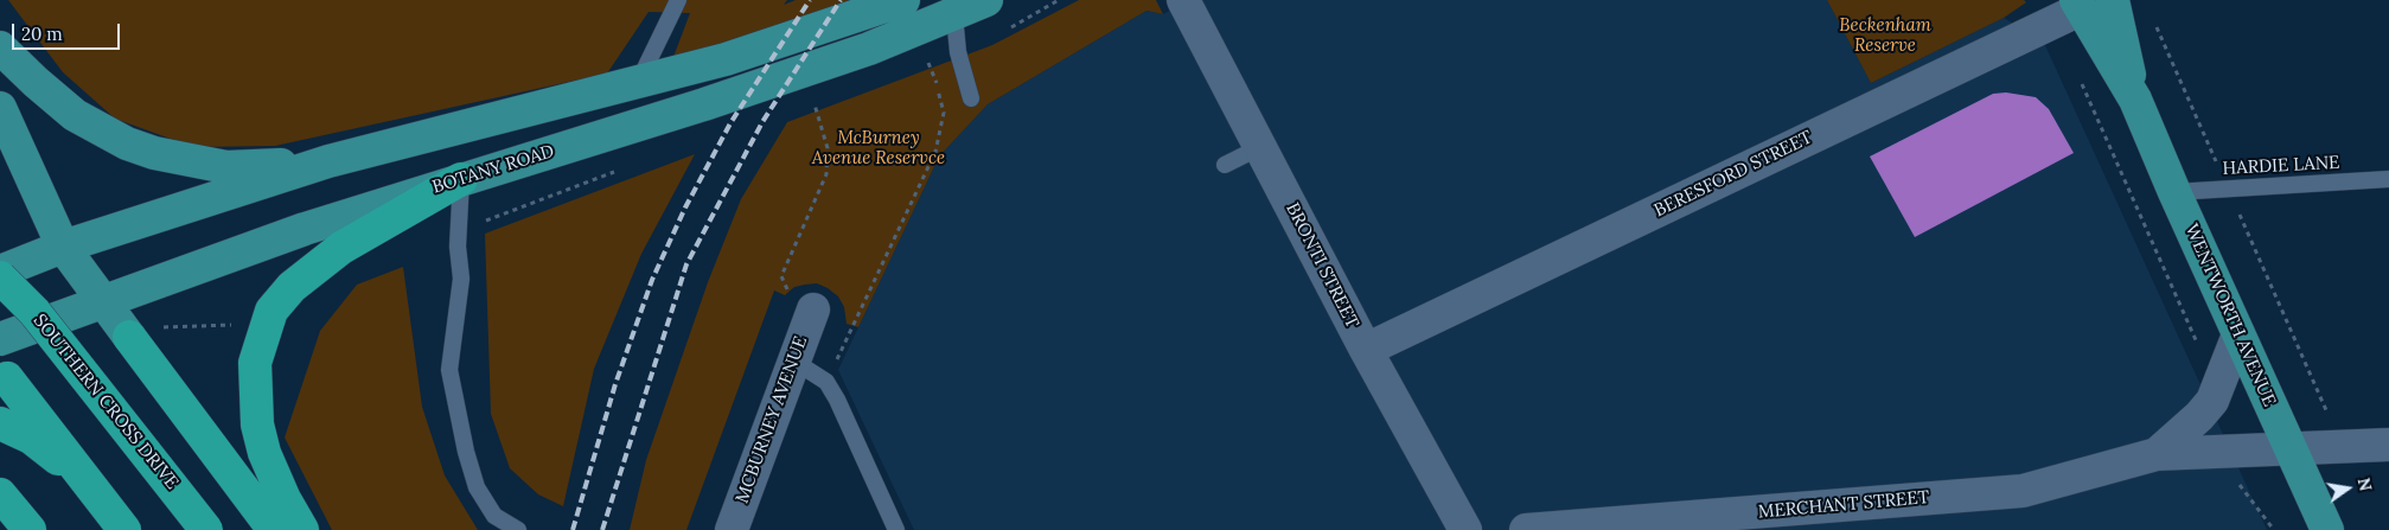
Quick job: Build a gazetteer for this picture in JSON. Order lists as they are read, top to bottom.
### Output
{
  "streets": {
    "highway": ["SOUTHERN CROSS DRIVE"],
    "main road": ["BOTANY ROAD", "WENTWORTH AVENUE"],
    "street": [
      "BERESFORD STREET",
      "BRONTI STREET",
      "MCBURNEY AVENUE",
      "MERCHANT STREET"
    ],
    "lane": ["HARDIE LANE"]
  },
  "crossings": [
    ["HARDIE LANE", "WENTWORTH AVENUE"],
    ["BERESFORD STREET", "BRONTI STREET"],
    ["BERESFORD STREET", "WENTWORTH AVENUE"],
    ["WENTWORTH AVENUE", "MERCHANT STREET"]
  ],
  "parks": ["Beckenham Reserve", "McBurney Avenue Reservce"],
  "scale_bar": "20 m",
  "north": "right"
}
